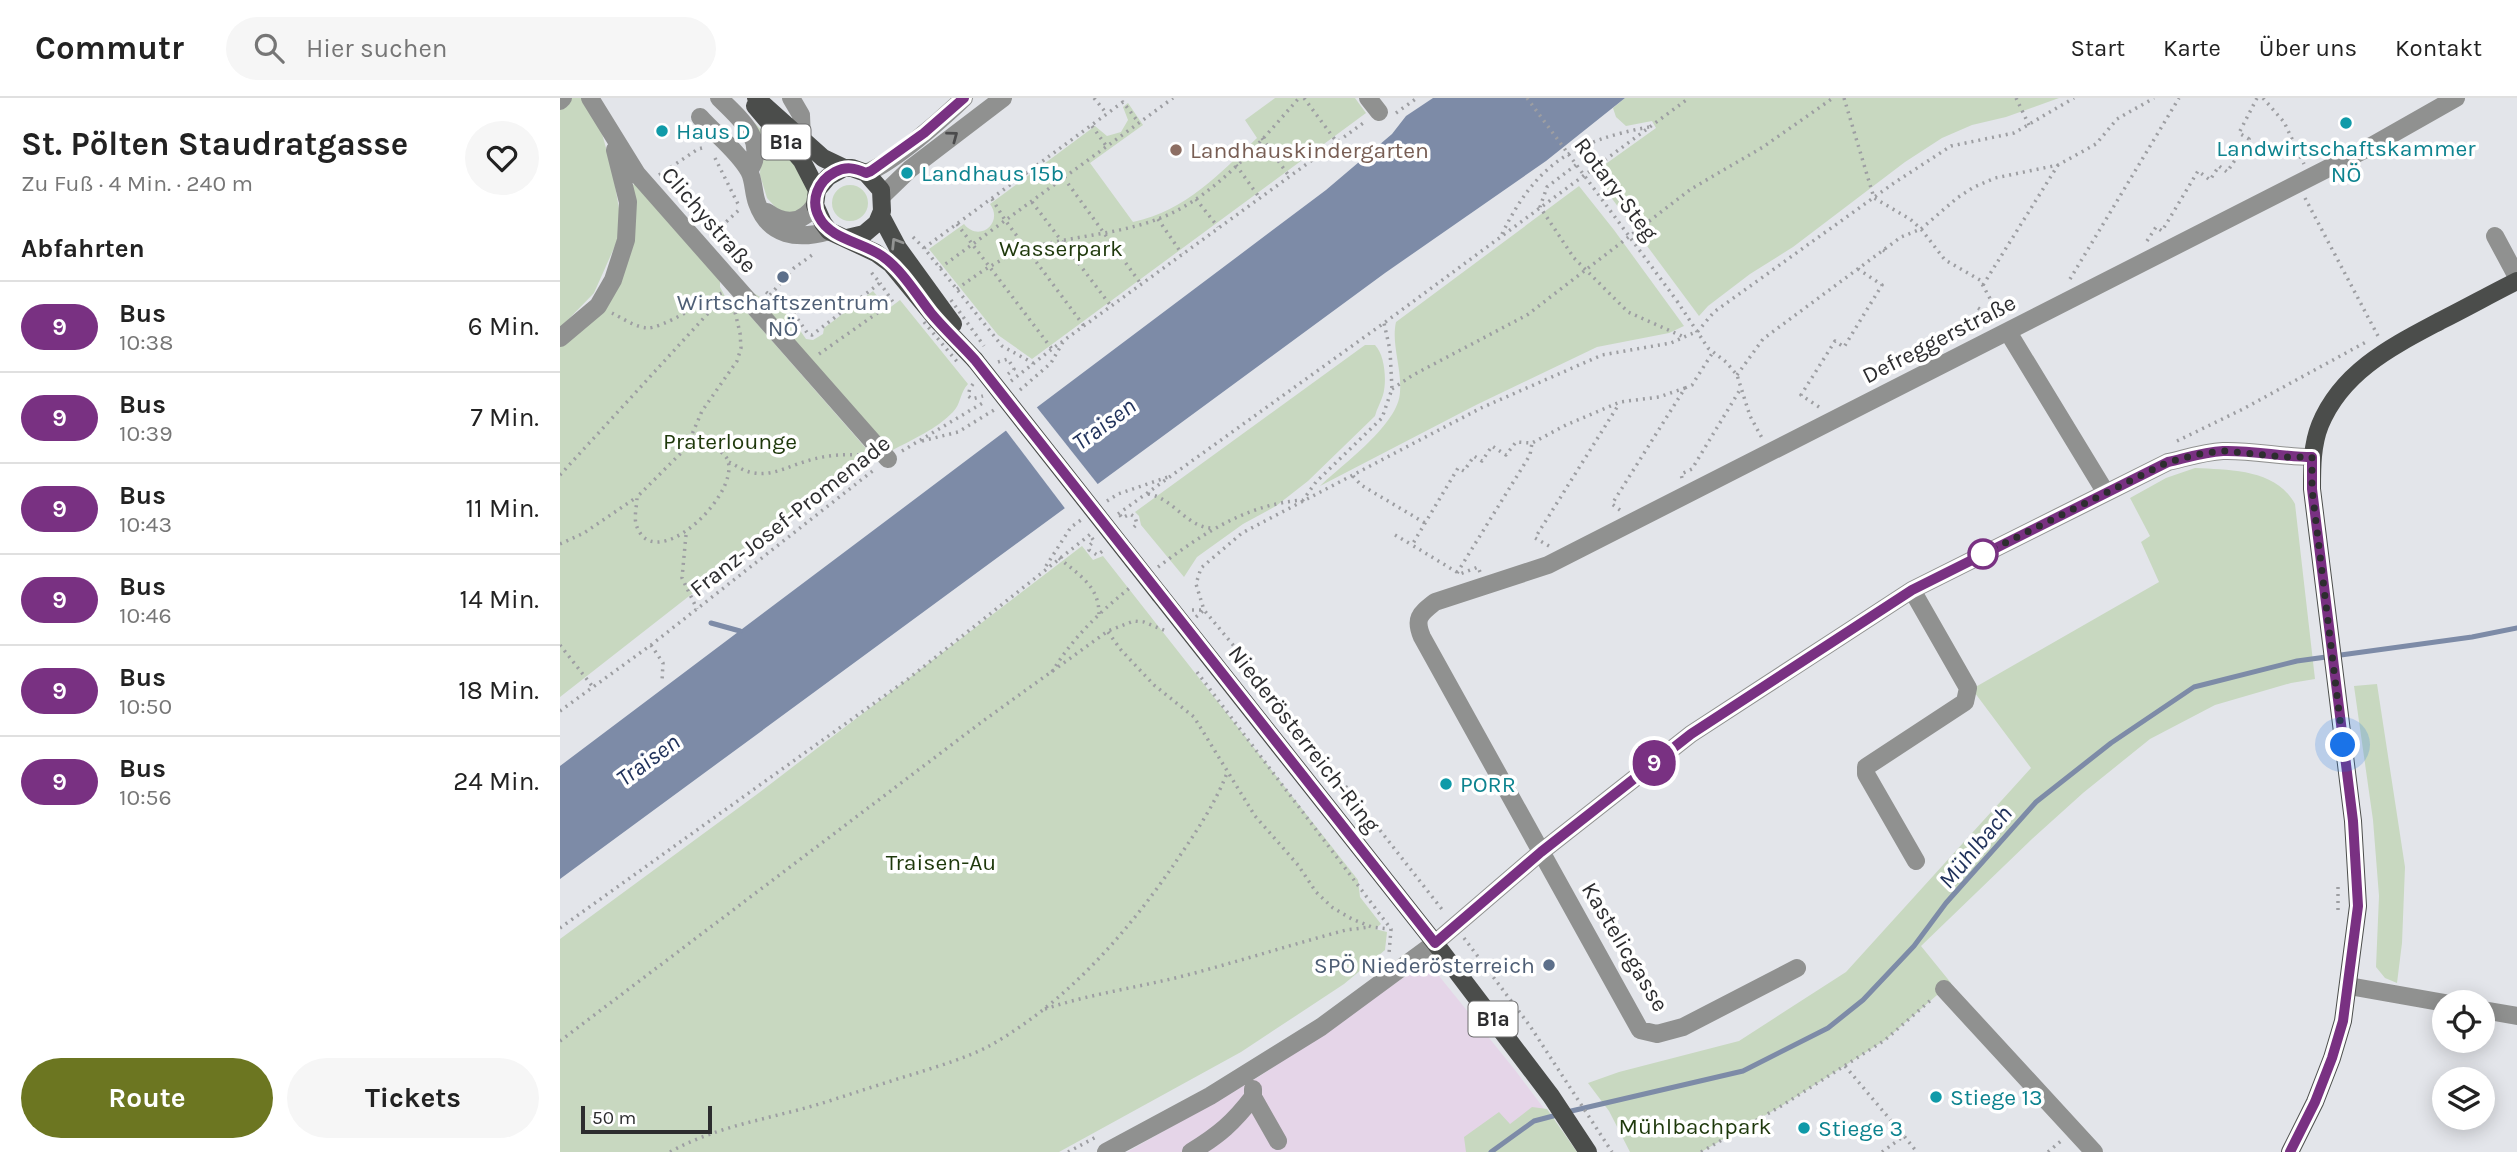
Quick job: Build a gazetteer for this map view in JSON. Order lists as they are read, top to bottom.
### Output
{
  "streets": {
    "main road": ["B1a", "Niederösterreich-Ring"],
    "street": ["Clichystraße", "Defreggerstraße", "Kastelicgasse"],
    "path": ["Rotary-Steg", "Franz-Josef-Promenade"]
  },
  "crossings": [
    ["B1a", "Niederösterreich-Ring"],
    ["Clichystraße", "Franz-Josef-Promenade"],
    ["Defreggerstraße", "Kastelicgasse"]
  ],
  "water": ["Traisen", "Mühlbach"],
  "parks": [
    "Wasserpark",
    "Praterlounge",
    "Traisen-Au",
    "Mühlbachpark"
  ],
  "places": [
    "Landwirtschaftskammer NÖ",
    "Haus D",
    "Landhauskindergarten",
    "Landhaus 15b",
    "Wirtschaftszentrum NÖ",
    "PORR",
    "SPÖ Niederösterreich",
    "Stiege 13",
    "Stiege 3"
  ],
  "lines": ["bus line 9"],
  "scale_bar": "50 m",
  "page": {
    "header": "Commutr",
    "search": "Hier suchen",
    "nav": [
      "Start",
      "Karte",
      "Über uns",
      "Kontakt"
    ],
    "heading": [
      ["St. Pölten Staudratgasse", "Zu Fuß · 4 Min. · 240 m"],
      "Abfahrten"
    ],
    "on_map": "9",
    "list": [
      {
        "mark": "9",
        "name": "Bus",
        "note": "10:38",
        "value": "6 Min."
      },
      {
        "mark": "9",
        "name": "Bus",
        "note": "10:39",
        "value": "7 Min."
      },
      {
        "mark": "9",
        "name": "Bus",
        "note": "10:43",
        "value": "11 Min."
      },
      {
        "mark": "9",
        "name": "Bus",
        "note": "10:46",
        "value": "14 Min."
      },
      {
        "mark": "9",
        "name": "Bus",
        "note": "10:50",
        "value": "18 Min."
      },
      {
        "mark": "9",
        "name": "Bus",
        "note": "10:56",
        "value": "24 Min."
      }
    ],
    "buttons": ["Route", "Tickets"],
    "scale": "50 m"
  }
}
